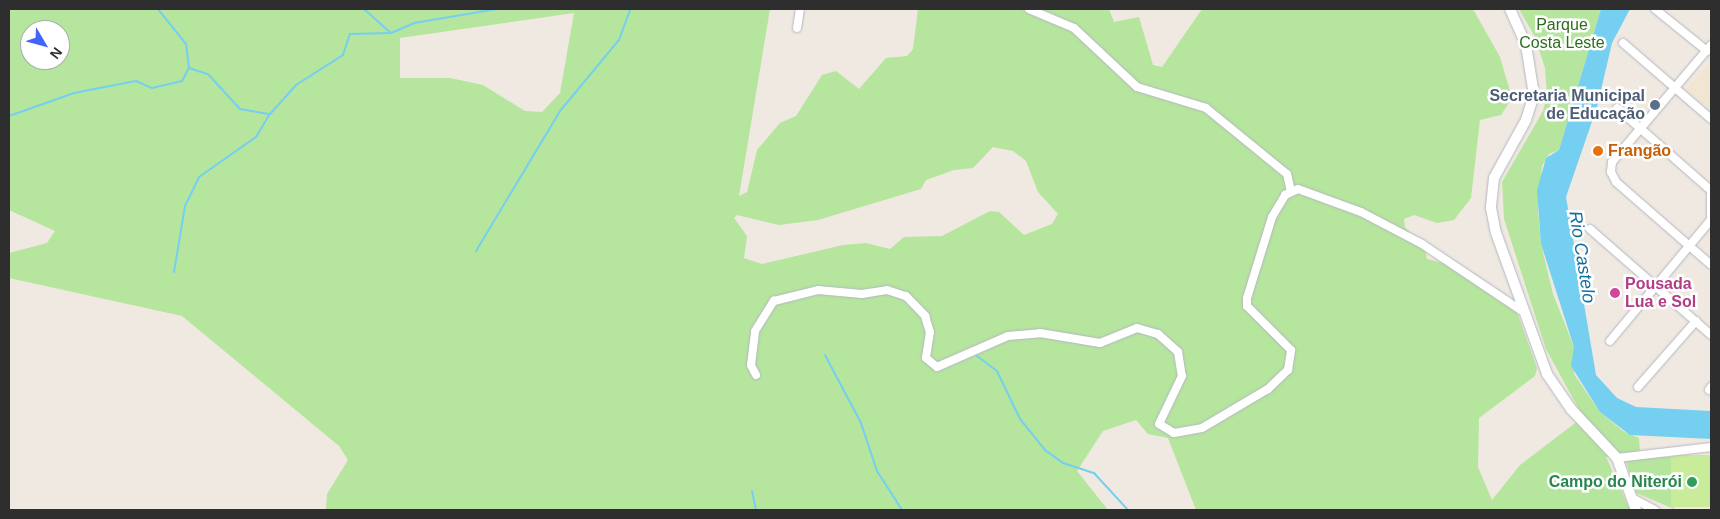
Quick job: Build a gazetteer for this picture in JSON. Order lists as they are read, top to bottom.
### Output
{
  "water": ["Rio Castelo"],
  "parks": ["Parque Costa Leste"],
  "places": [
    "Secretaria Municipal de Educação",
    "Frangão",
    "Pousada Lua e Sol",
    "Campo do Niterói"
  ],
  "north": "bottom right"
}
